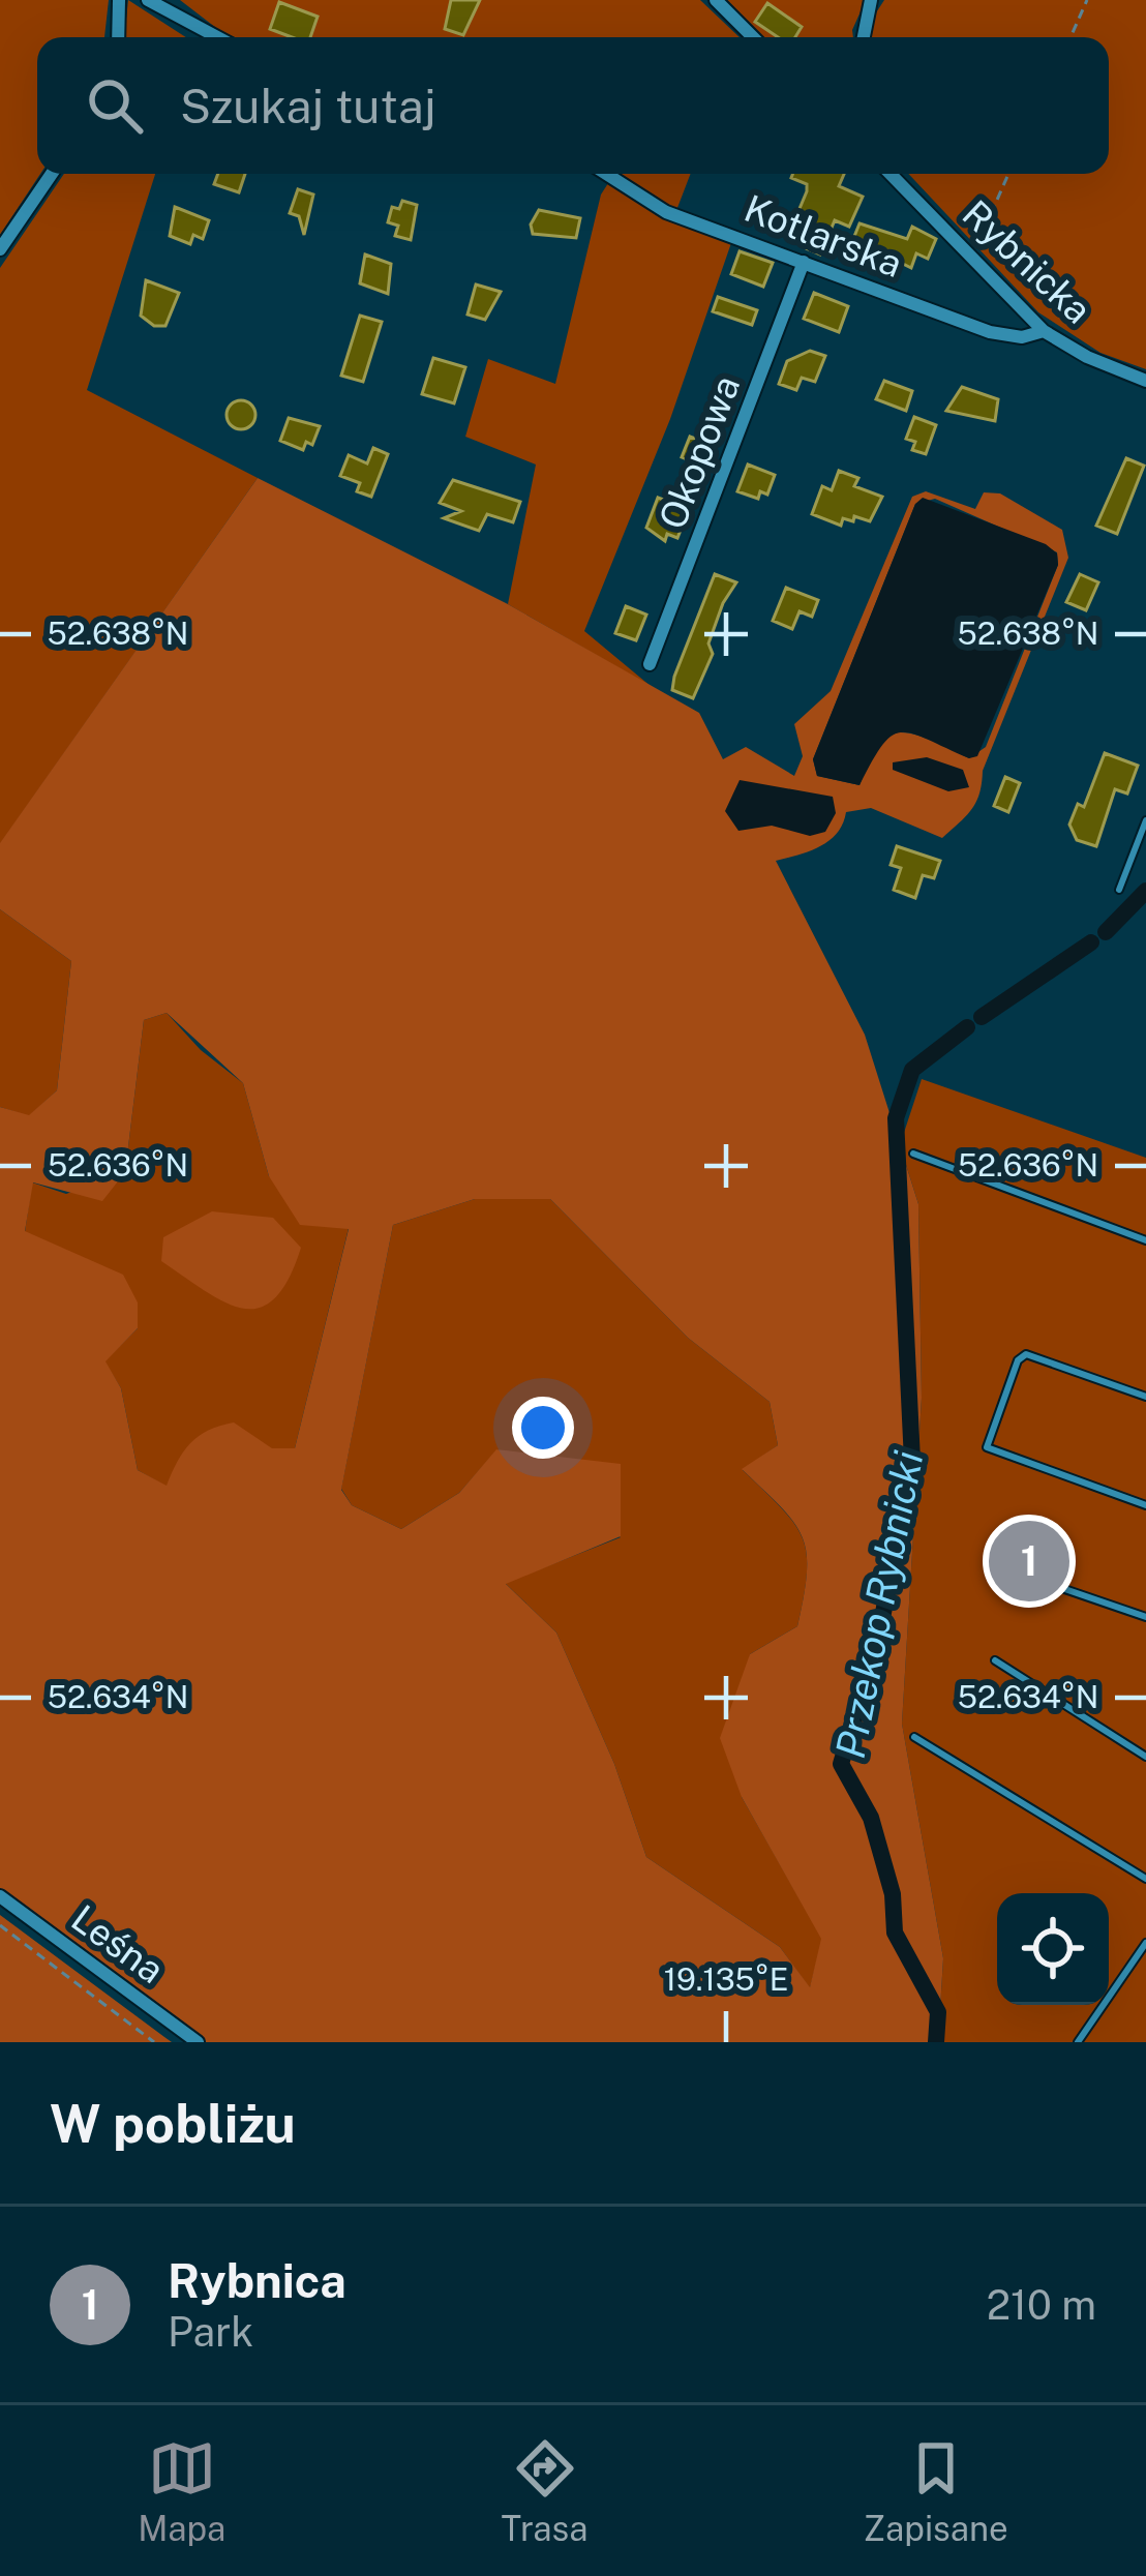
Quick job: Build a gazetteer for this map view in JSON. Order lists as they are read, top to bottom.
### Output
{
  "streets": {
    "street": [
      "Kotlarska",
      "Rybnicka",
      "Okopowa",
      "Leśna"
    ]
  },
  "crossings": [
    ["Kotlarska", "Rybnicka"],
    ["Kotlarska", "Okopowa"]
  ],
  "water": ["Przekop Rybnicki"],
  "page": {
    "search": "Szukaj tutaj",
    "pins": "1",
    "heading": "W pobliżu",
    "list": [
      {
        "mark": "1",
        "name": "Rybnica",
        "note": "Park",
        "value": "210 m"
      }
    ],
    "nav": ["Mapa", "Trasa", "Zapisane"]
  },
  "coordinates": [
    "52.638°N",
    "52.636°N",
    "52.634°N",
    "19.135°E"
  ]
}
